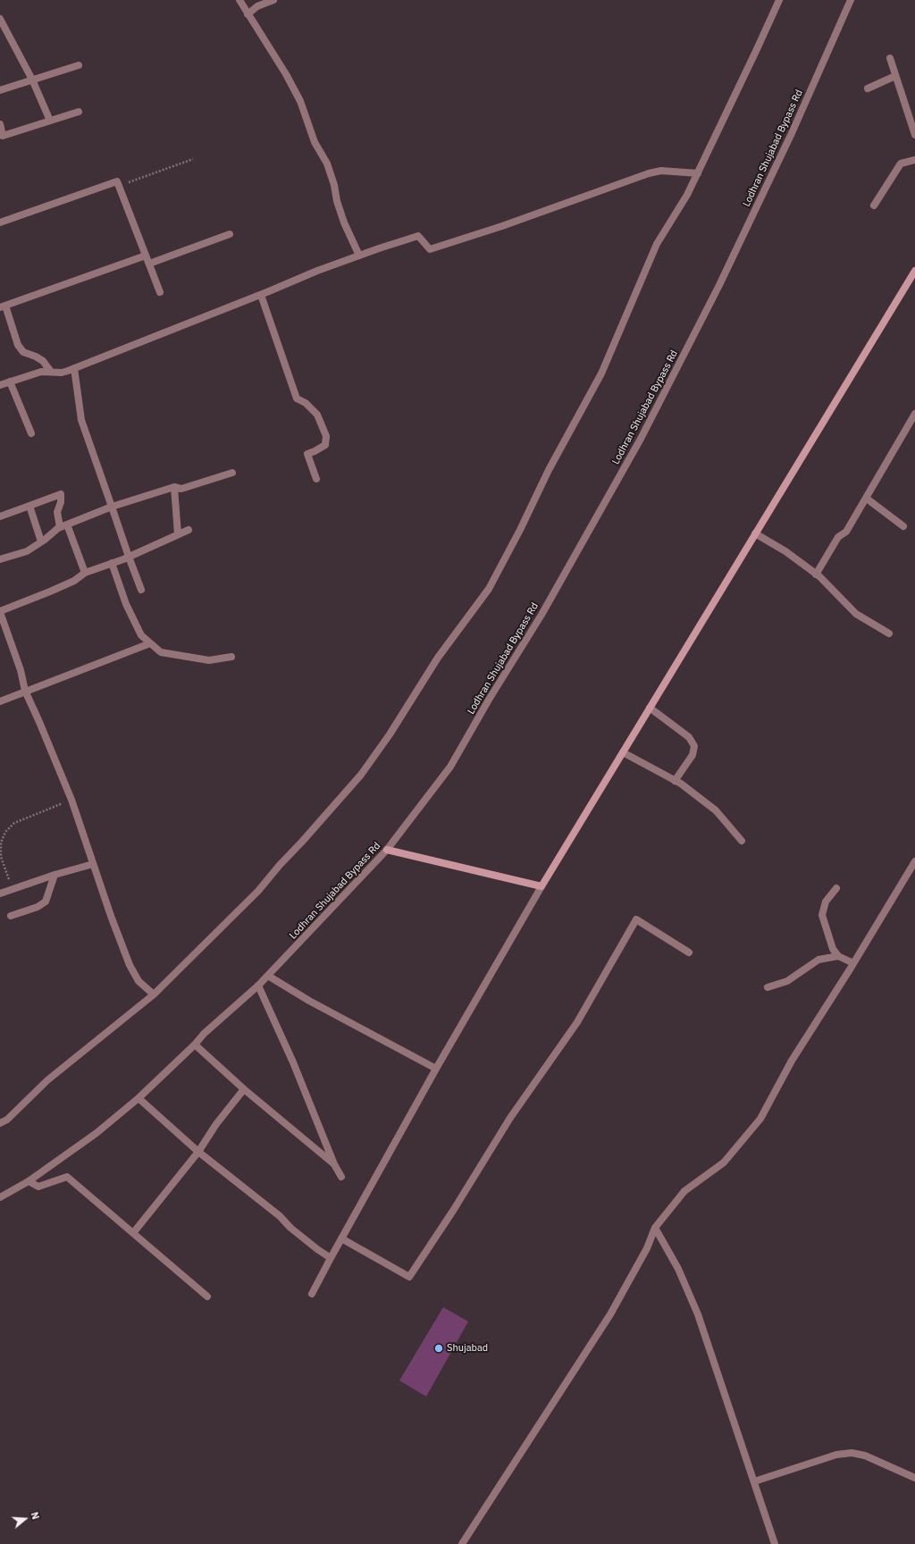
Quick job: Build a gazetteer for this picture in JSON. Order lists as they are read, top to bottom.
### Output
{
  "streets": {
    "street": ["Lodhran Shujabad Bypass Rd"]
  },
  "places": ["Shujabad"],
  "north": "right"
}
